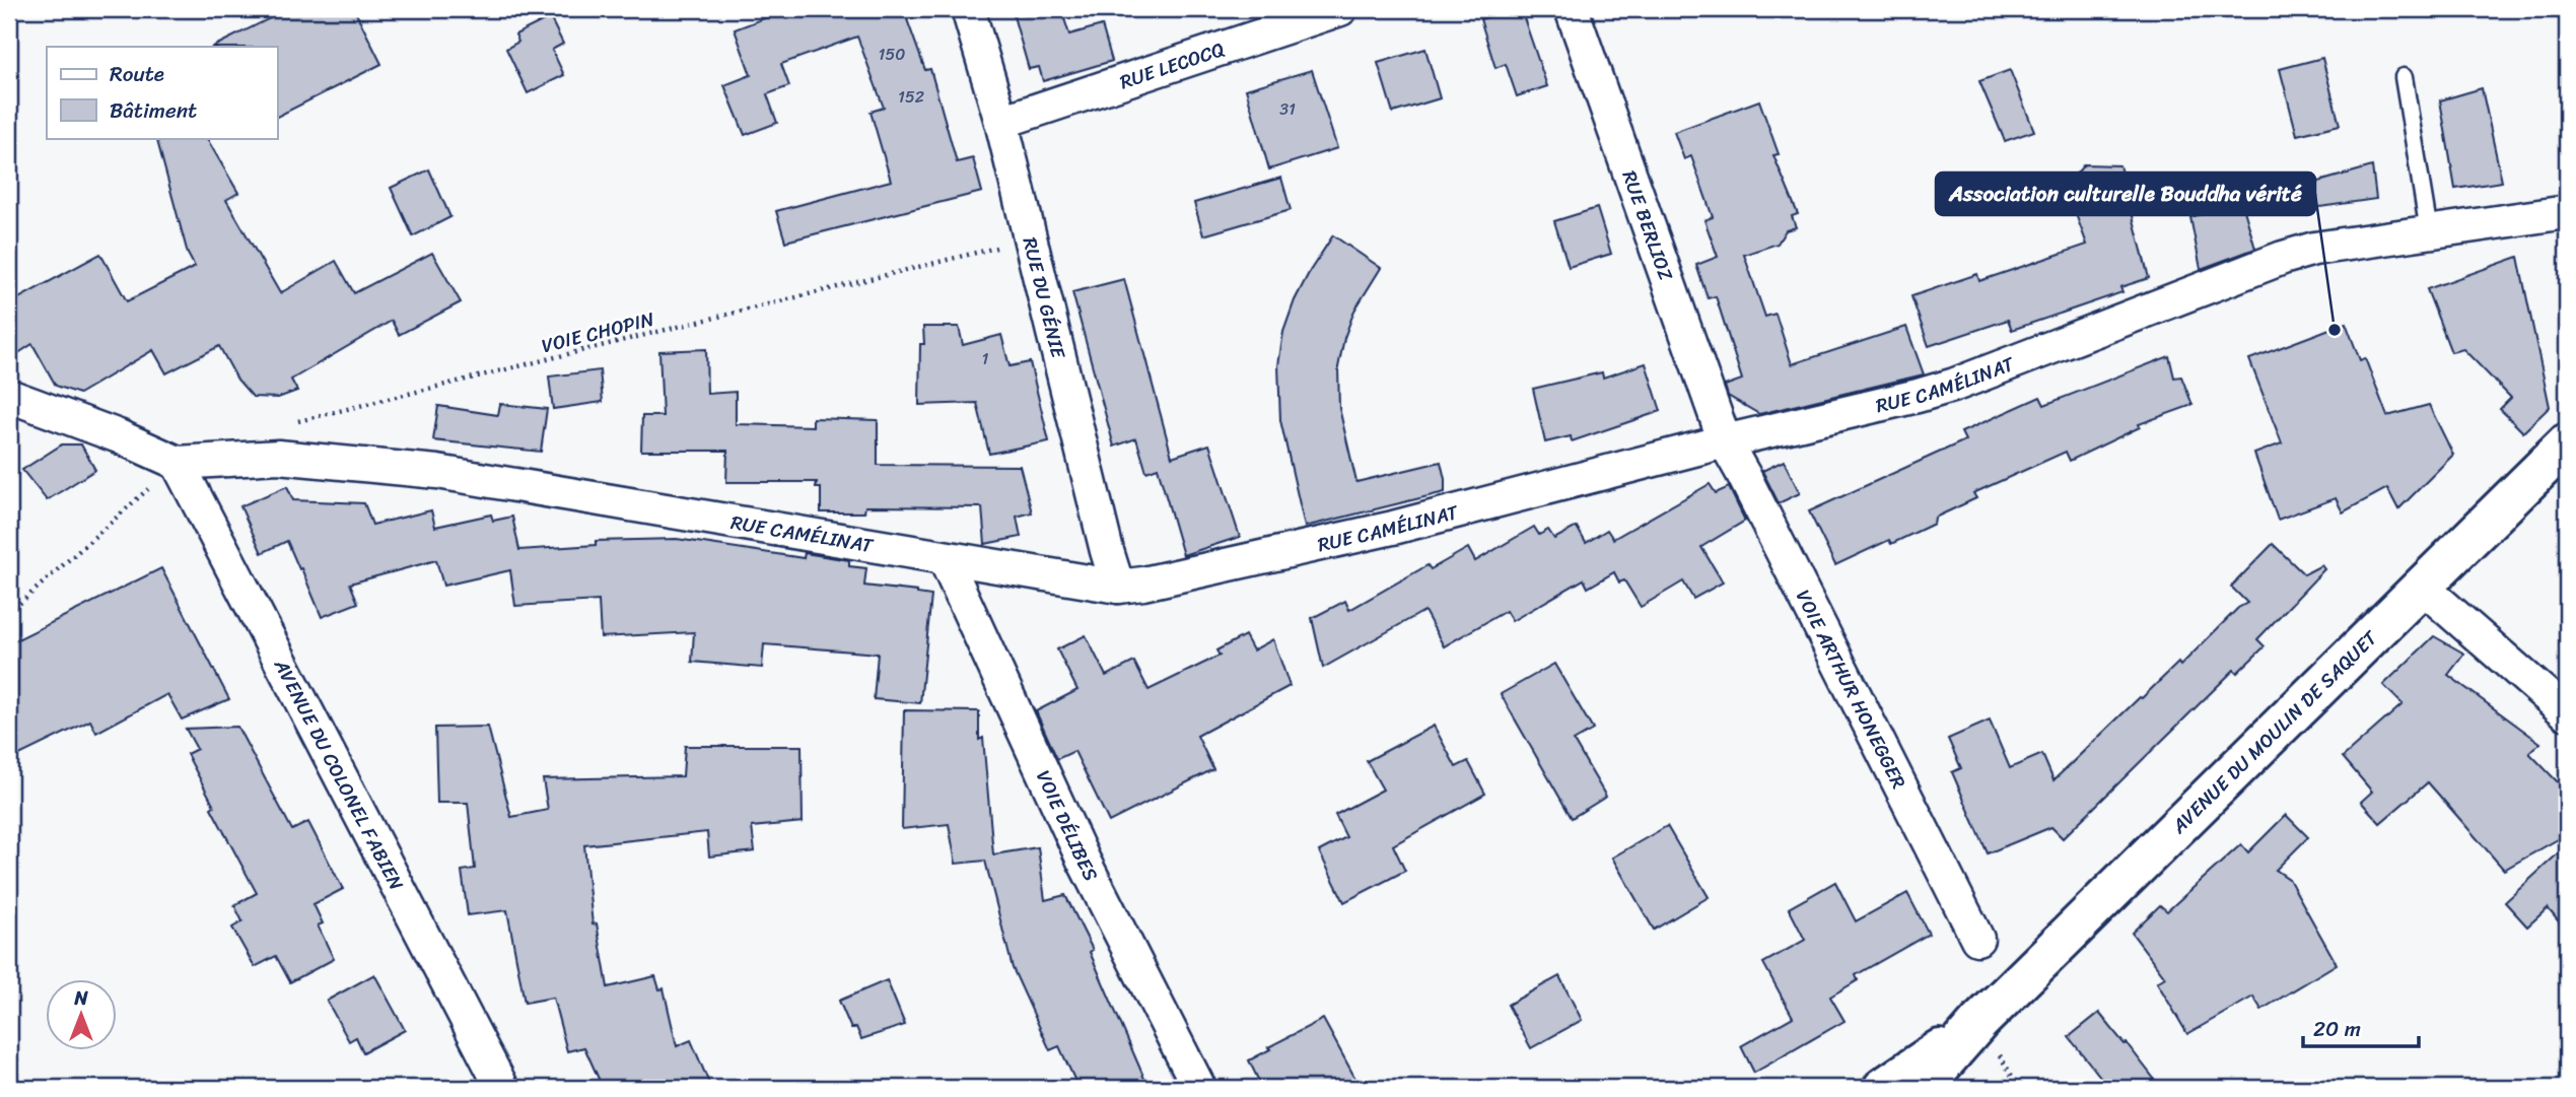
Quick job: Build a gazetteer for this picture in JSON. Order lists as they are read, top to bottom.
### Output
{
  "streets": {
    "main road": ["AVENUE DU MOULIN DE SAQUET"],
    "street": [
      "RUE LECOCQ",
      "RUE BERLIOZ",
      "RUE DU GÉNIE",
      "RUE CAMÉLINAT",
      "VOIE ARTHUR HONEGGER",
      "AVENUE DU COLONEL FABIEN",
      "VOIE DÉLIBES"
    ],
    "path": ["VOIE CHOPIN"]
  },
  "crossings": [
    ["RUE LECOCQ", "RUE DU GÉNIE"],
    ["RUE BERLIOZ", "RUE CAMÉLINAT"],
    ["RUE BERLIOZ", "VOIE ARTHUR HONEGGER"],
    ["RUE DU GÉNIE", "VOIE CHOPIN"],
    ["RUE DU GÉNIE", "RUE CAMÉLINAT"],
    ["RUE CAMÉLINAT", "VOIE ARTHUR HONEGGER"],
    ["RUE CAMÉLINAT", "AVENUE DU COLONEL FABIEN"],
    ["RUE CAMÉLINAT", "VOIE DÉLIBES"]
  ],
  "places": ["Association culturelle Bouddha vérité"],
  "house_numbers": [
    "150",
    "152",
    "31",
    "1"
  ],
  "legend": ["Route", "Bâtiment"],
  "scale_bar": "20 m",
  "north": "top"
}
